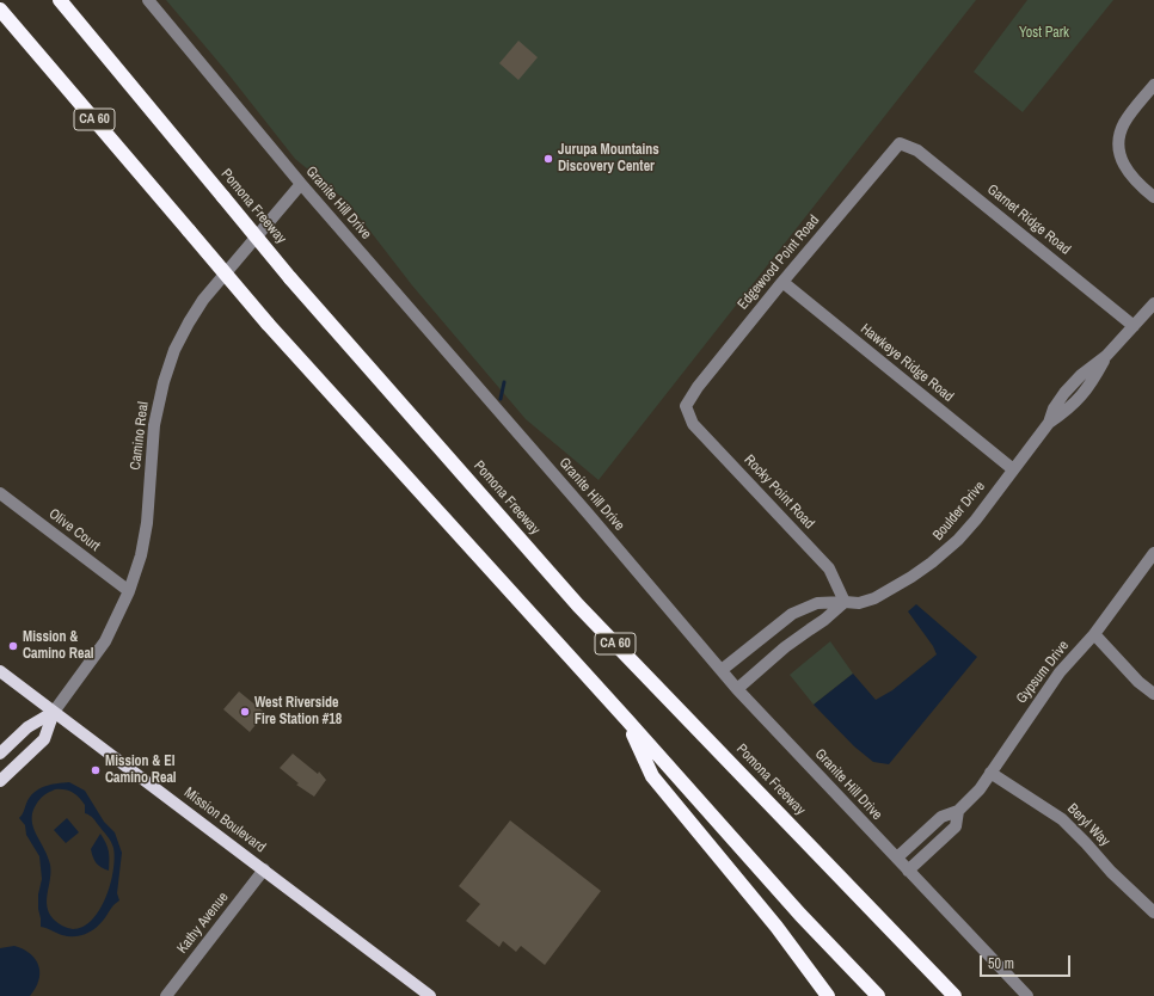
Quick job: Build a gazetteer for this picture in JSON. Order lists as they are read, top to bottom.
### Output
{
  "streets": {
    "highway": ["CA 60", "Pomona Freeway"],
    "main road": ["Camino Real", "Mission Boulevard"],
    "street": [
      "Granite Hill Drive",
      "Garnet Ridge Road",
      "Edgewood Point Road",
      "Hawkeye Ridge Road",
      "Rocky Point Road",
      "Boulder Drive",
      "Olive Court",
      "Gypsum Drive",
      "Beryl Way",
      "Kathy Avenue"
    ]
  },
  "crossings": [
    ["Granite Hill Drive", "Camino Real"],
    ["Granite Hill Drive", "Boulder Drive"],
    ["Granite Hill Drive", "Gypsum Drive"],
    ["Garnet Ridge Road", "Edgewood Point Road"],
    ["Garnet Ridge Road", "Boulder Drive"],
    ["Edgewood Point Road", "Hawkeye Ridge Road"],
    ["Edgewood Point Road", "Rocky Point Road"],
    ["Hawkeye Ridge Road", "Boulder Drive"],
    ["Camino Real", "Olive Court"],
    ["Camino Real", "Mission Boulevard"],
    ["Rocky Point Road", "Boulder Drive"],
    ["Gypsum Drive", "Beryl Way"],
    ["Mission Boulevard", "Kathy Avenue"]
  ],
  "parks": ["Yost Park"],
  "places": [
    "Jurupa Mountains Discovery Center",
    "Mission & Camino Real",
    "West Riverside Fire Station #18",
    "Mission & El Camino Real"
  ],
  "scale_bar": "50 m"
}
